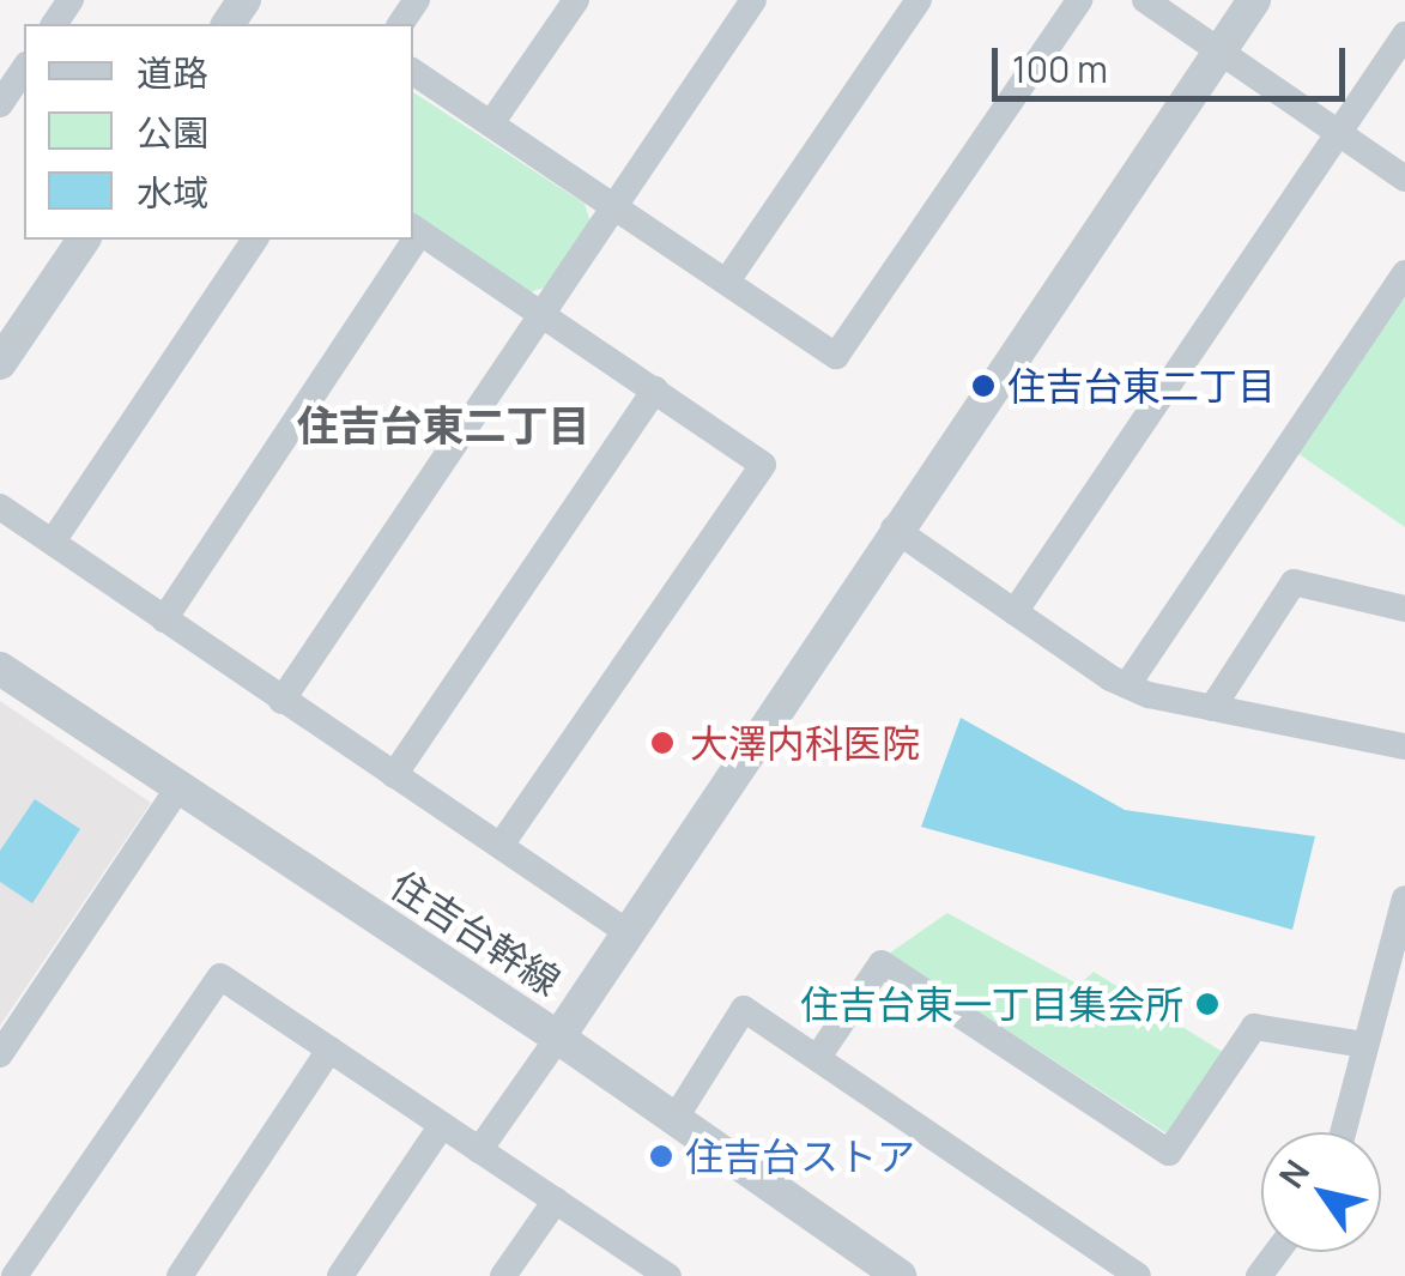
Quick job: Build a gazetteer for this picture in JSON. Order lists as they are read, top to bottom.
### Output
{
  "streets": {
    "street": ["住吉台幹線"]
  },
  "districts": ["住吉台東二丁目"],
  "places": [
    "住吉台東二丁目",
    "大澤内科医院",
    "住吉台東一丁目集会所",
    "住吉台ストア"
  ],
  "legend": ["道路", "公園", "水域"],
  "scale_bar": "100 m",
  "north": "top left"
}
